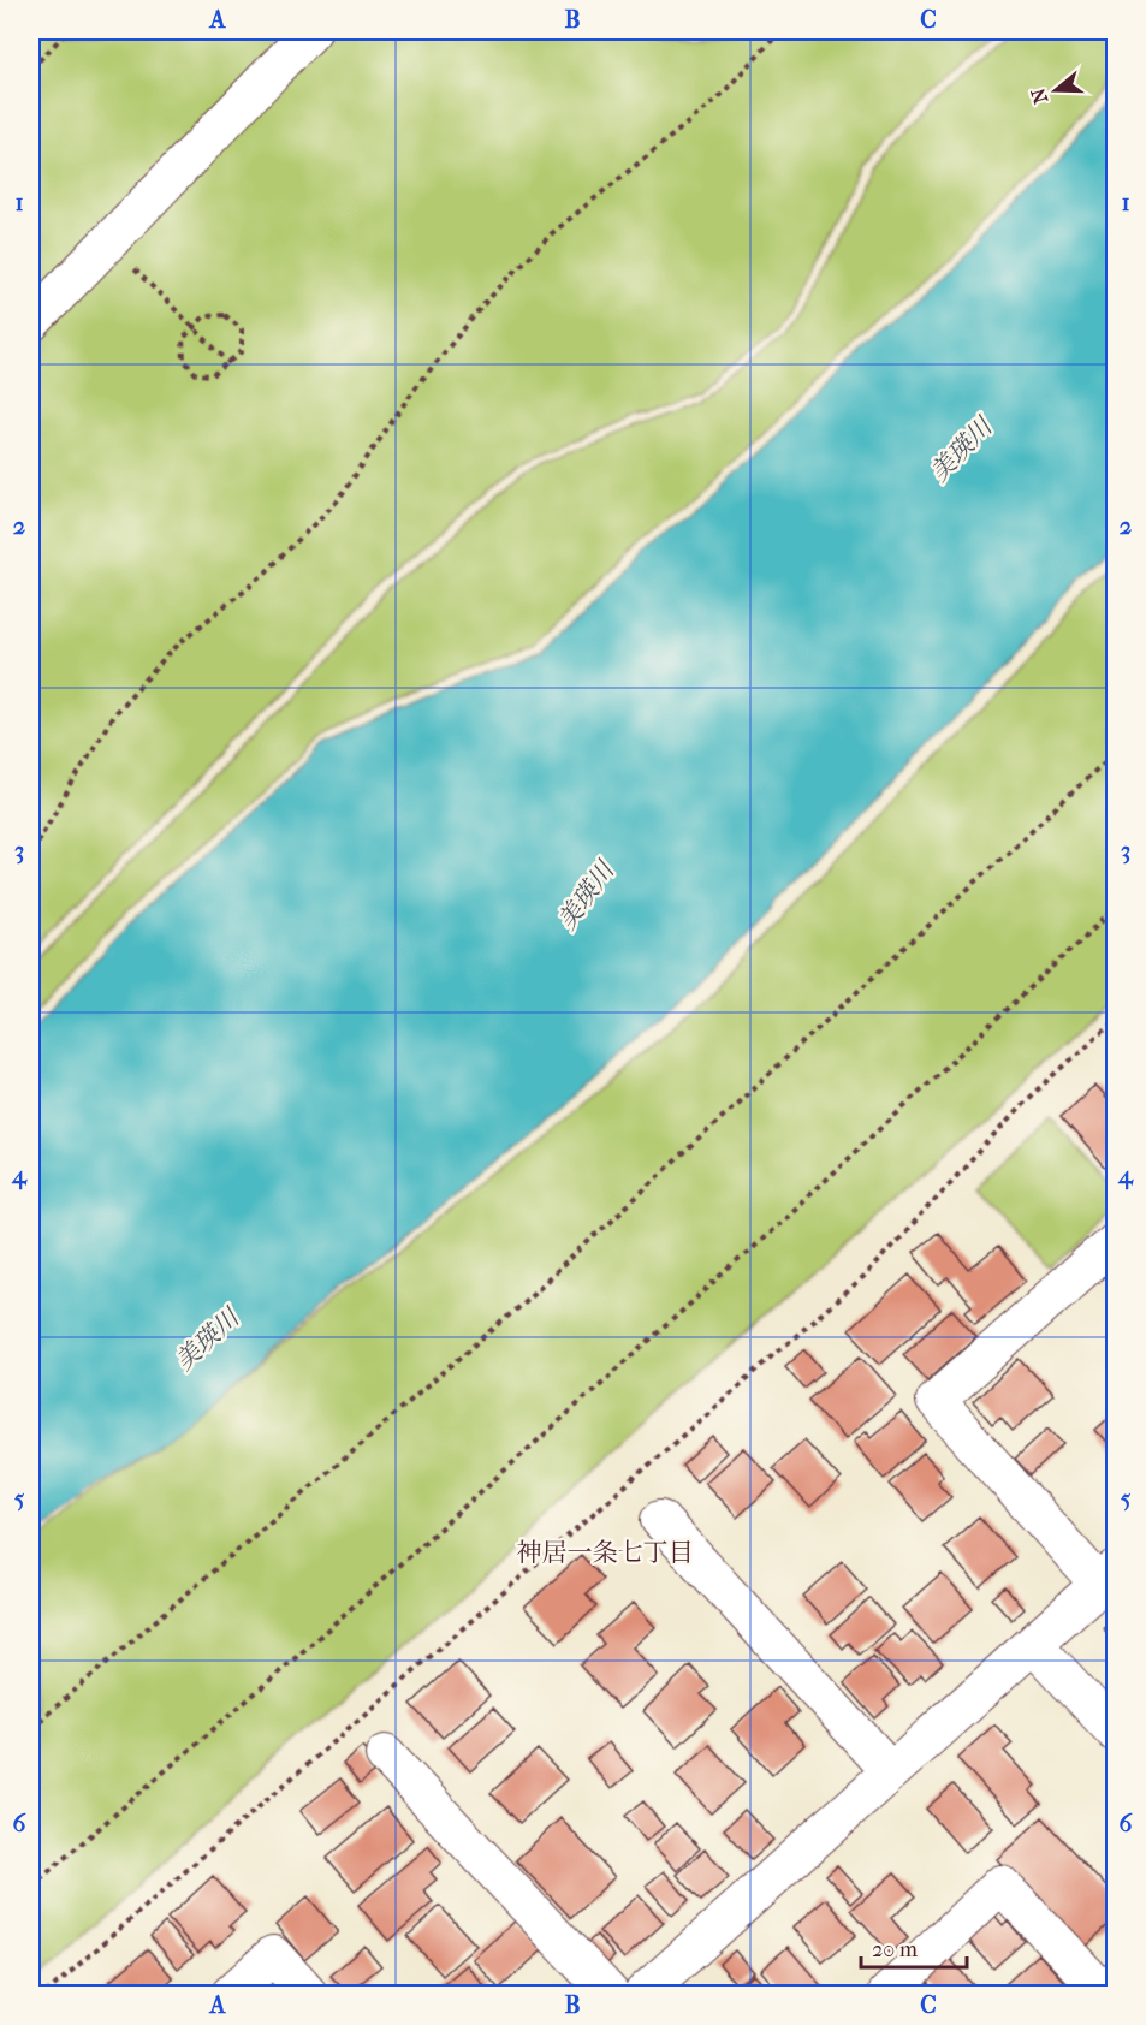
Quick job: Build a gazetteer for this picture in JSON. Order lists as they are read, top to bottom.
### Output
{
  "districts": ["神居一条七丁目"],
  "water": ["美瑛川"],
  "scale_bar": "20 m",
  "north": "left",
  "grid": {
    "columns": ["A", "B", "C"],
    "rows": [
      "1",
      "2",
      "3",
      "4",
      "5",
      "6"
    ]
  }
}
